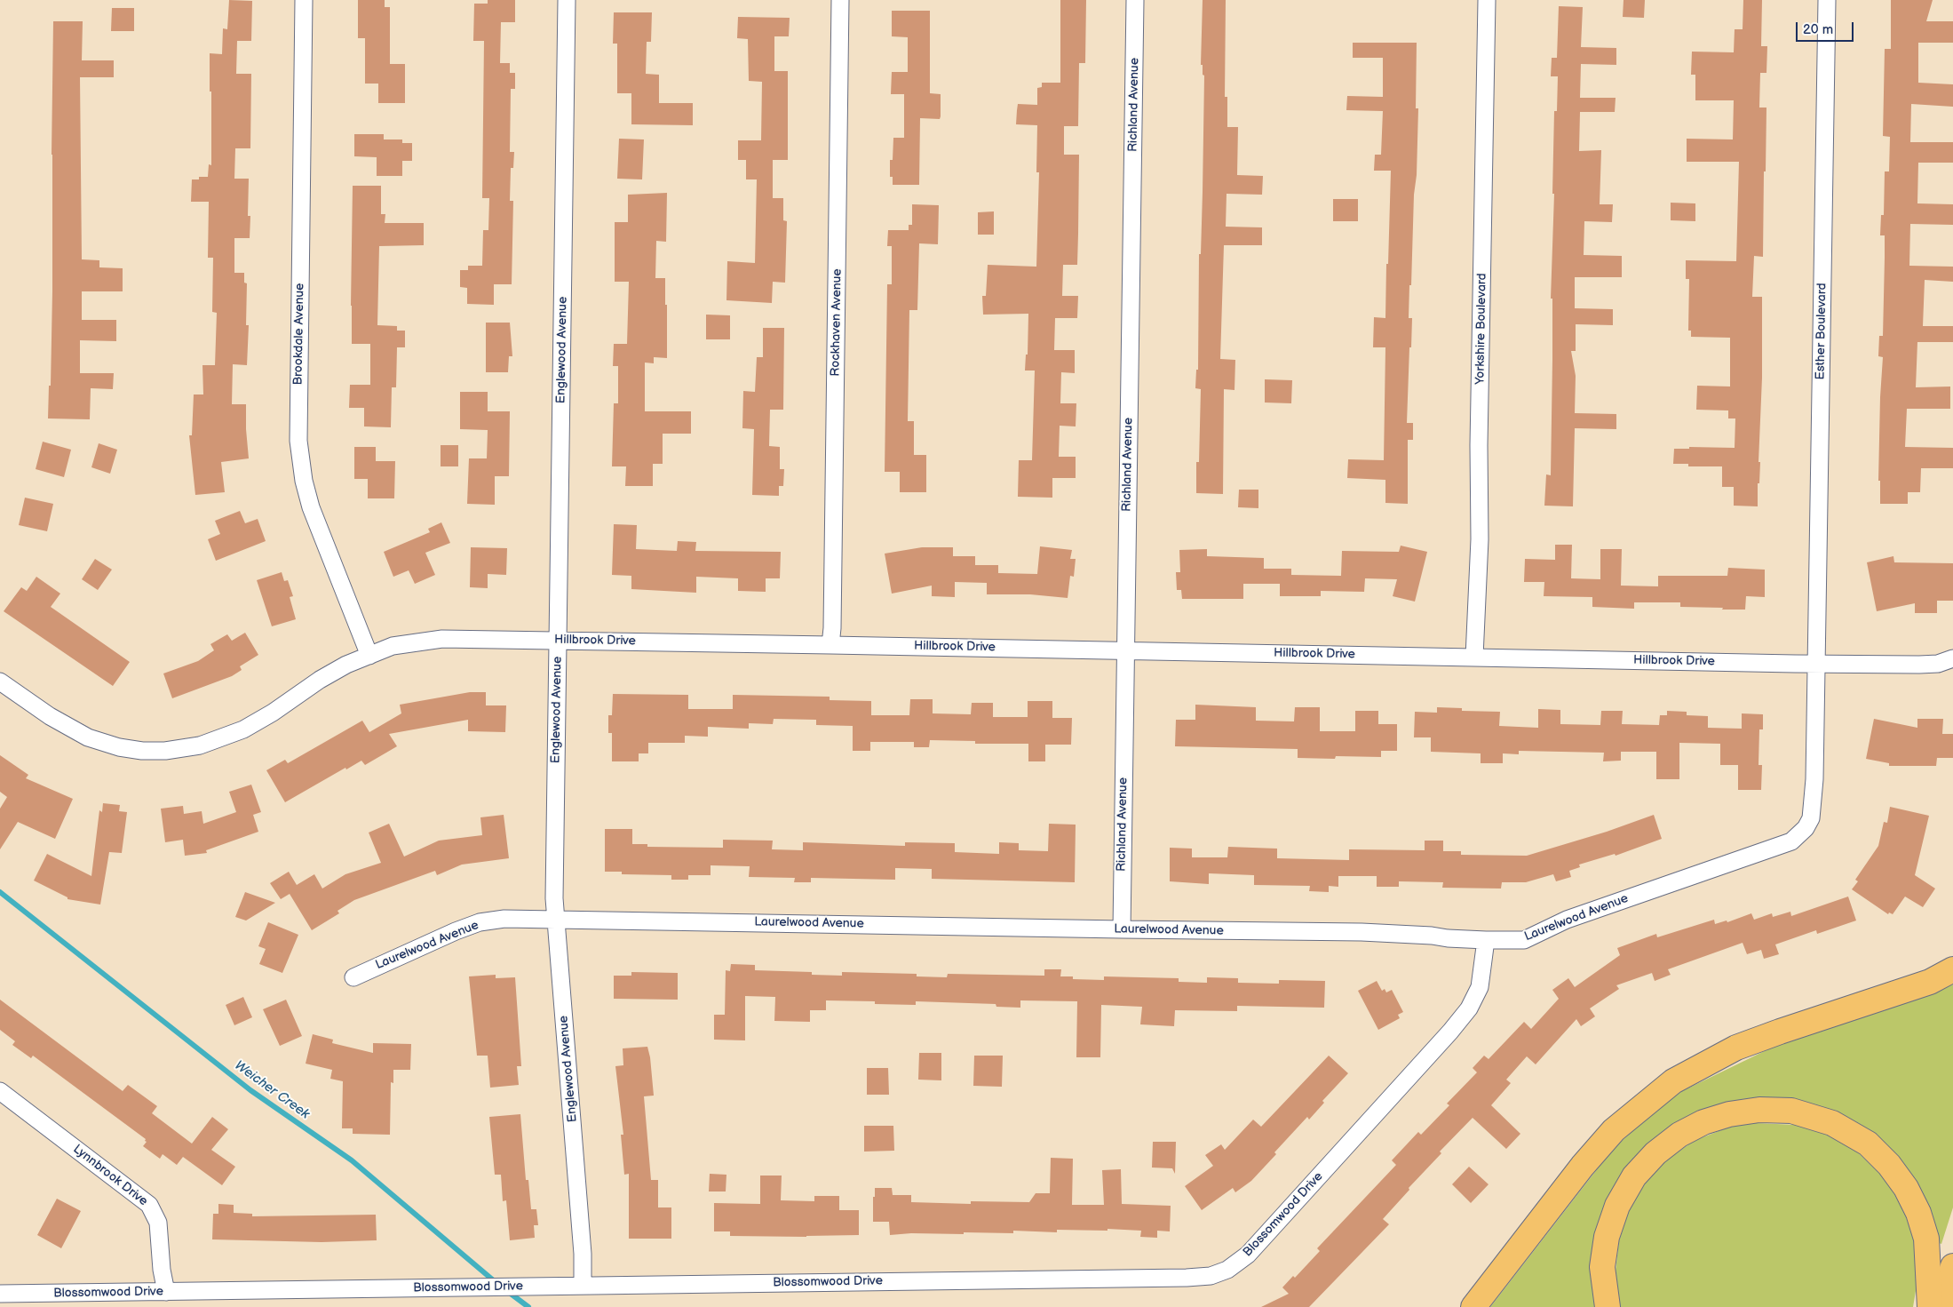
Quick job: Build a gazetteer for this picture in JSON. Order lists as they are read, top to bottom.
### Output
{
  "streets": {
    "street": [
      "Richland Avenue",
      "Rockhaven Avenue",
      "Yorkshire Boulevard",
      "Esther Boulevard",
      "Brookdale Avenue",
      "Englewood Avenue",
      "Hillbrook Drive",
      "Laurelwood Avenue",
      "Lynnbrook Drive",
      "Blossomwood Drive"
    ]
  },
  "crossings": [
    ["Richland Avenue", "Hillbrook Drive"],
    ["Richland Avenue", "Laurelwood Avenue"],
    ["Rockhaven Avenue", "Hillbrook Drive"],
    ["Yorkshire Boulevard", "Hillbrook Drive"],
    ["Esther Boulevard", "Hillbrook Drive"],
    ["Esther Boulevard", "Laurelwood Avenue"],
    ["Brookdale Avenue", "Hillbrook Drive"],
    ["Englewood Avenue", "Hillbrook Drive"],
    ["Englewood Avenue", "Laurelwood Avenue"],
    ["Englewood Avenue", "Blossomwood Drive"],
    ["Hillbrook Drive", "Laurelwood Avenue"],
    ["Laurelwood Avenue", "Blossomwood Drive"],
    ["Lynnbrook Drive", "Blossomwood Drive"]
  ],
  "water": ["Weicher Creek"],
  "scale_bar": "20 m"
}
